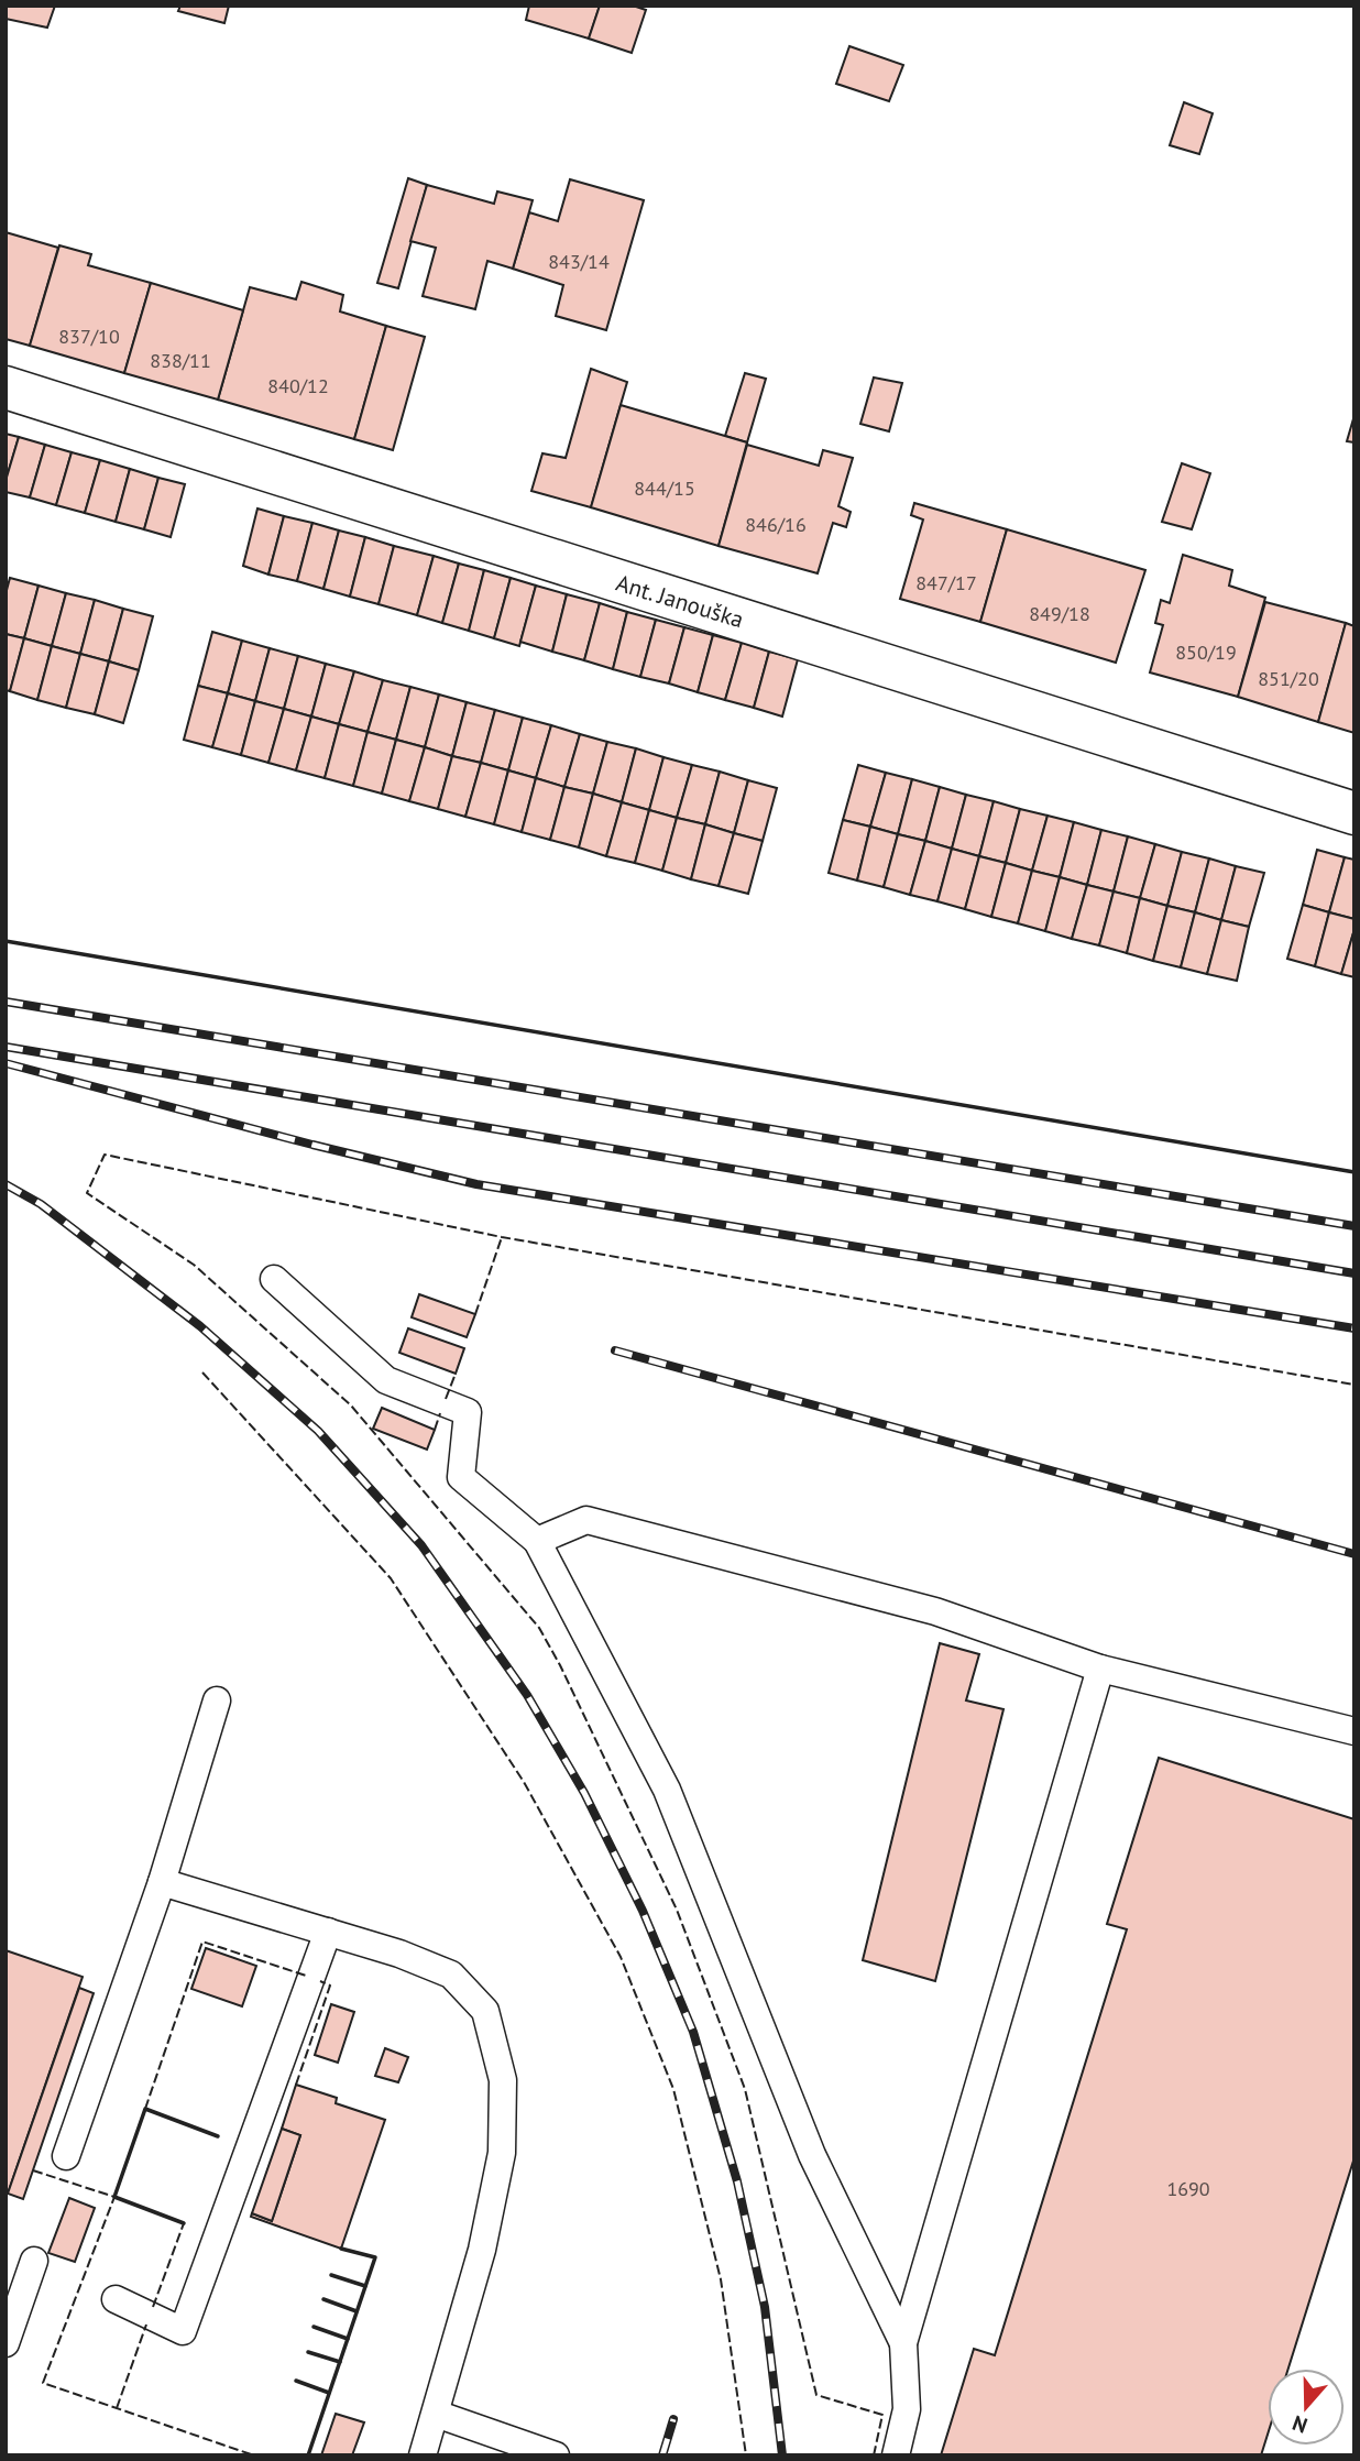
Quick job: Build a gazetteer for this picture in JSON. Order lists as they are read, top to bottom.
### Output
{
  "streets": {
    "street": ["Ant. Janouška"]
  },
  "house_numbers": [
    "843/14",
    "837/10",
    "838/11",
    "840/12",
    "844/15",
    "846/16",
    "847/17",
    "849/18",
    "850/19",
    "851/20",
    "1690"
  ],
  "north": "bottom"
}
